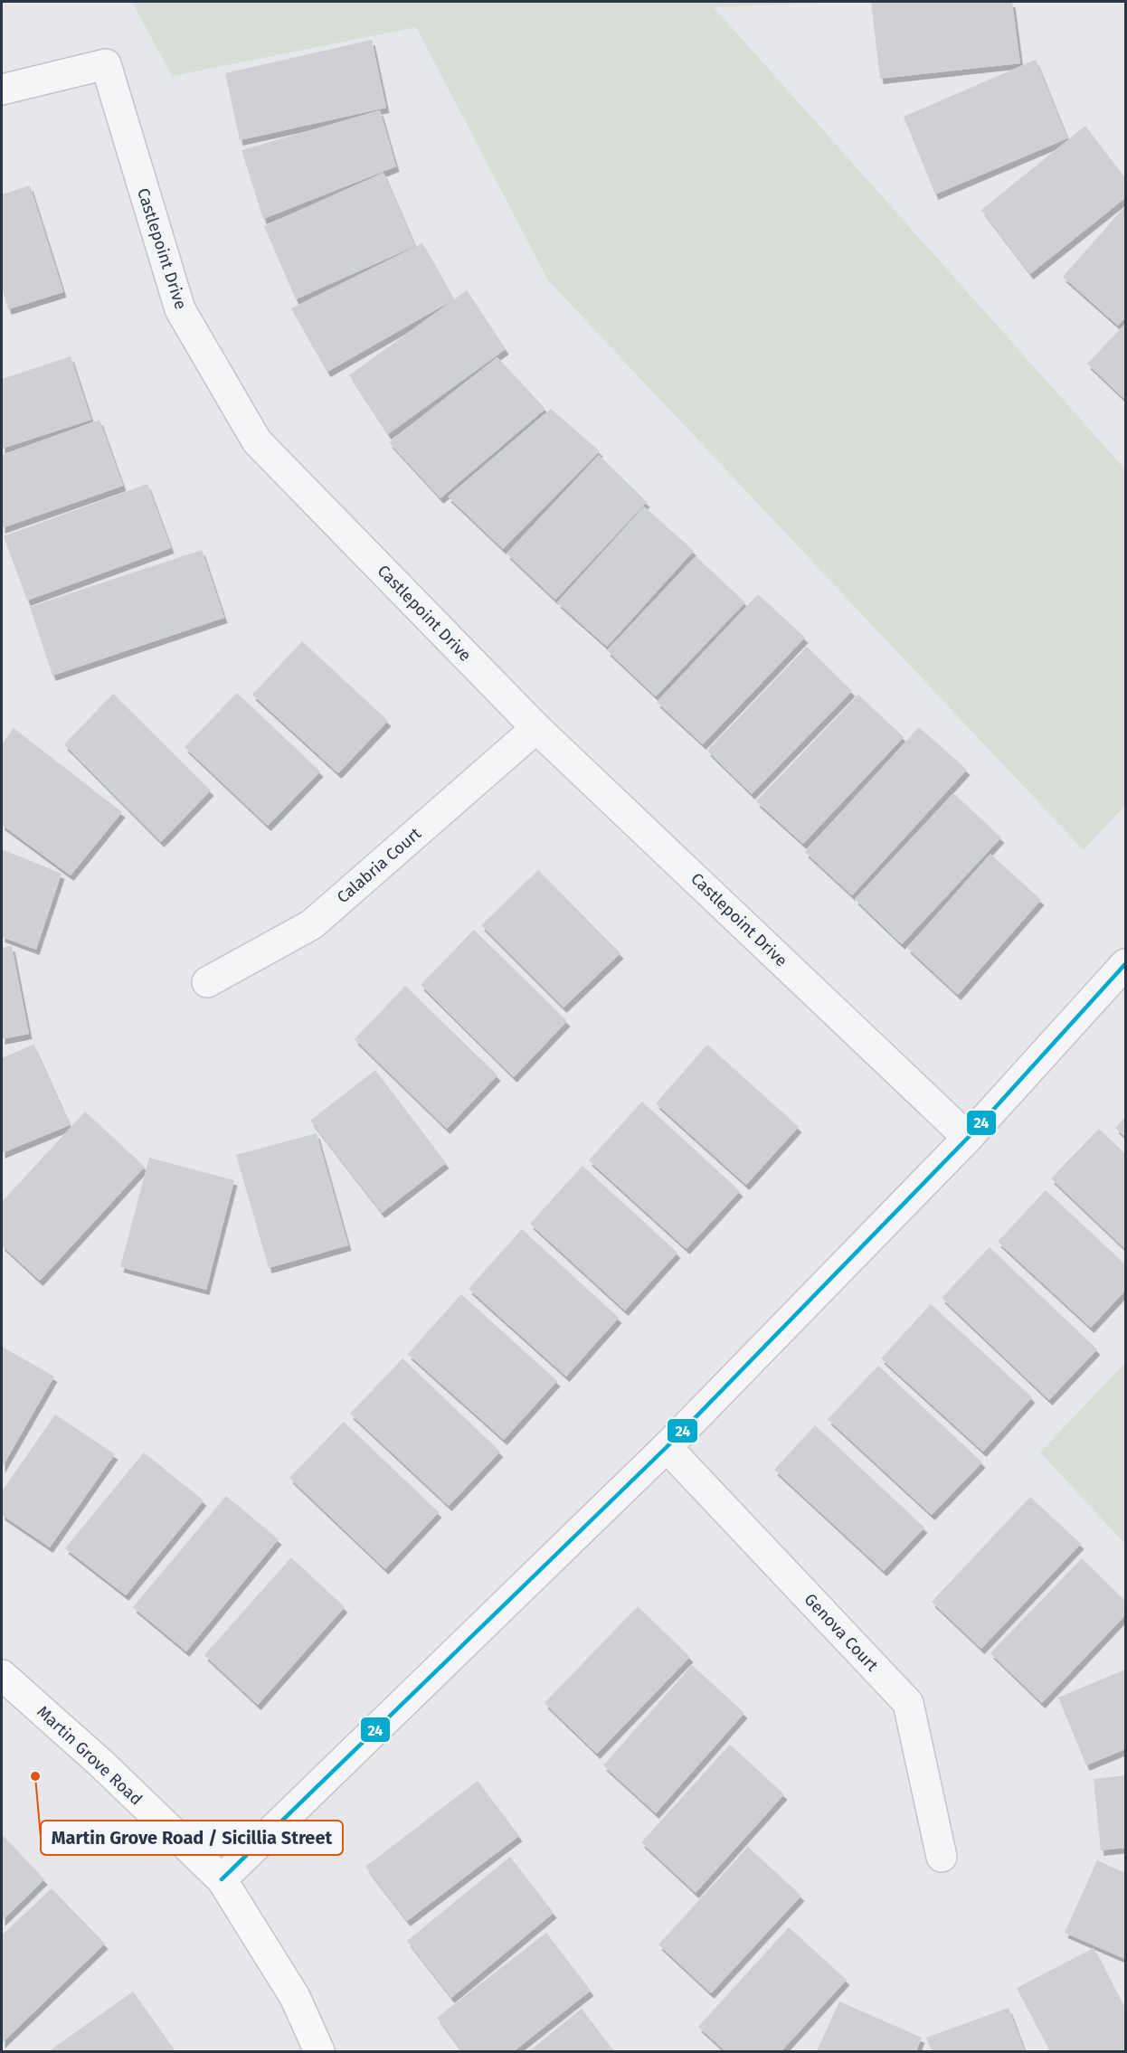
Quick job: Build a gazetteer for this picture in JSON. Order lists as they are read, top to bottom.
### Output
{
  "streets": {
    "street": [
      "Castlepoint Drive",
      "Calabria Court",
      "Genova Court",
      "Martin Grove Road"
    ]
  },
  "crossings": [
    ["Castlepoint Drive", "Calabria Court"]
  ],
  "places": ["Martin Grove Road / Sicillia Street"],
  "lines": ["transit line 24"]
}
